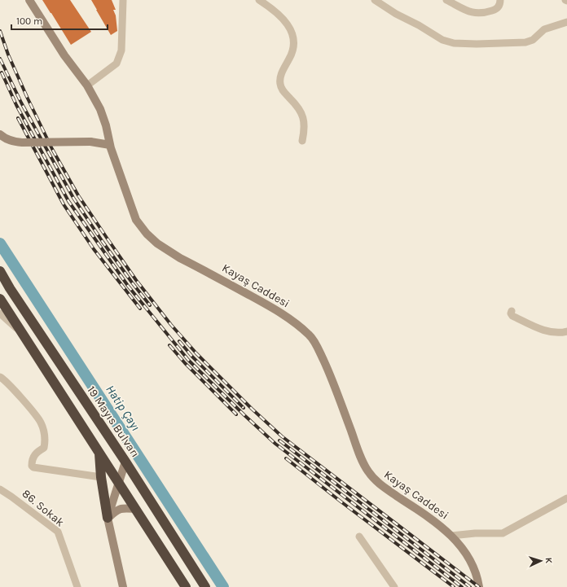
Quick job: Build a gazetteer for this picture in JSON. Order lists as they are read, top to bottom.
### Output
{
  "streets": {
    "highway": ["19 Mayıs Bulvarı"],
    "street": ["Kayaş Caddesi", "86. Sokak"]
  },
  "water": ["Hatip Çayı"],
  "scale_bar": "100 m",
  "north": "right"
}
